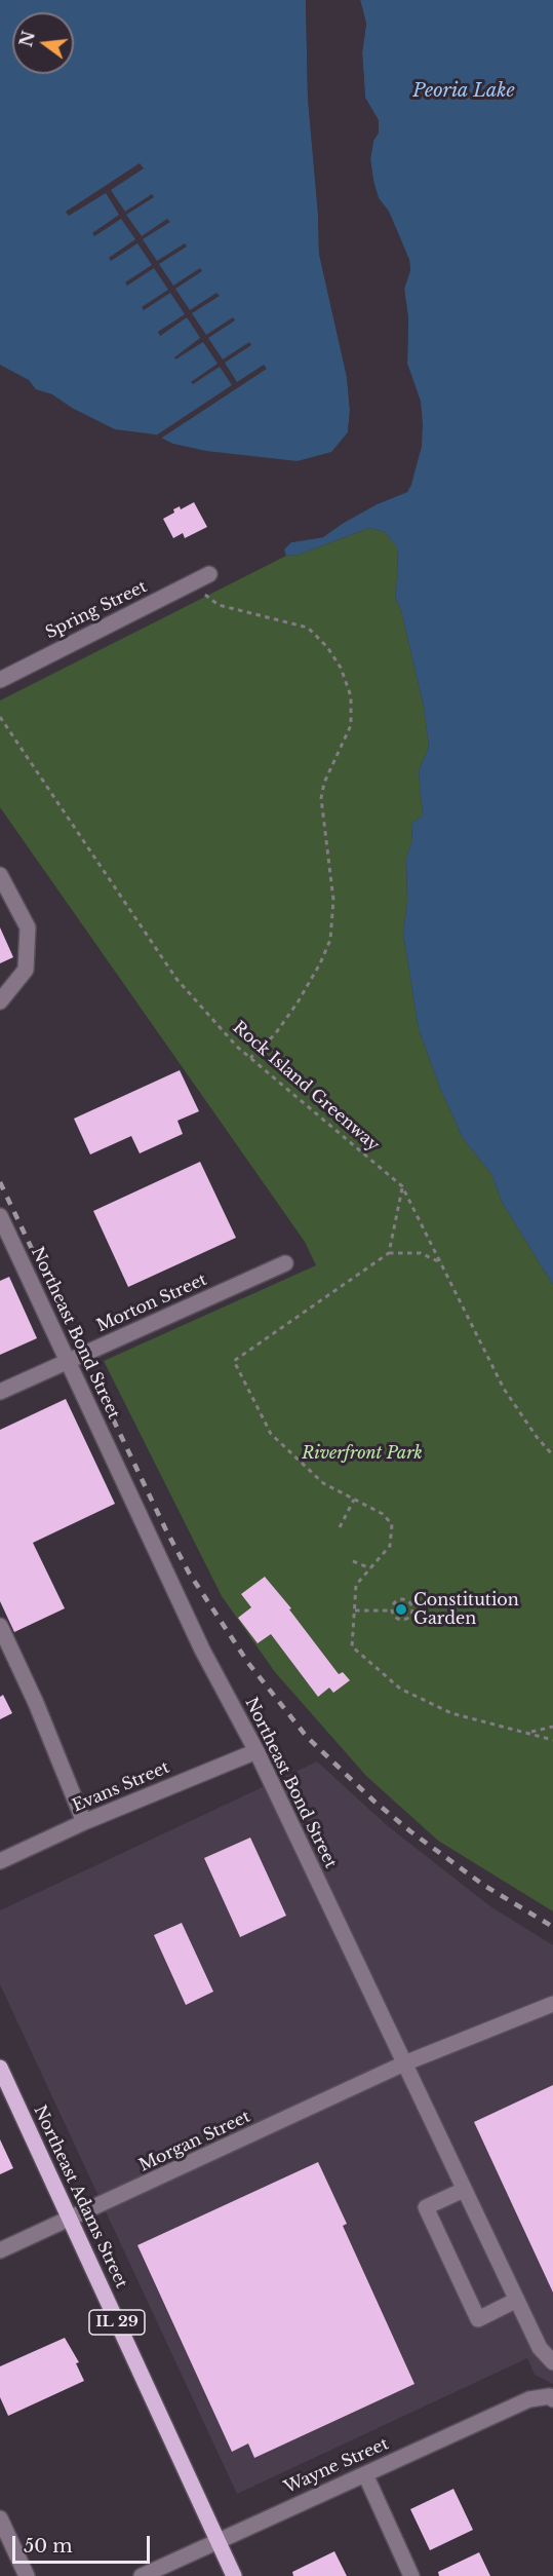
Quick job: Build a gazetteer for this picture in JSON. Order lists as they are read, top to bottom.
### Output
{
  "streets": {
    "main road": ["Northeast Adams Street", "IL 29"],
    "street": [
      "Spring Street",
      "Morton Street",
      "Northeast Bond Street",
      "Evans Street",
      "Morgan Street",
      "Wayne Street"
    ],
    "path": ["Rock Island Greenway"]
  },
  "crossings": [
    ["Morton Street", "Northeast Bond Street"],
    ["Northeast Bond Street", "Evans Street"],
    ["Northeast Bond Street", "Morgan Street"],
    ["Morgan Street", "Northeast Adams Street"],
    ["Northeast Adams Street", "Wayne Street"]
  ],
  "water": ["Peoria Lake"],
  "parks": ["Riverfront Park"],
  "places": ["Constitution Garden"],
  "scale_bar": "50 m",
  "north": "left"
}
